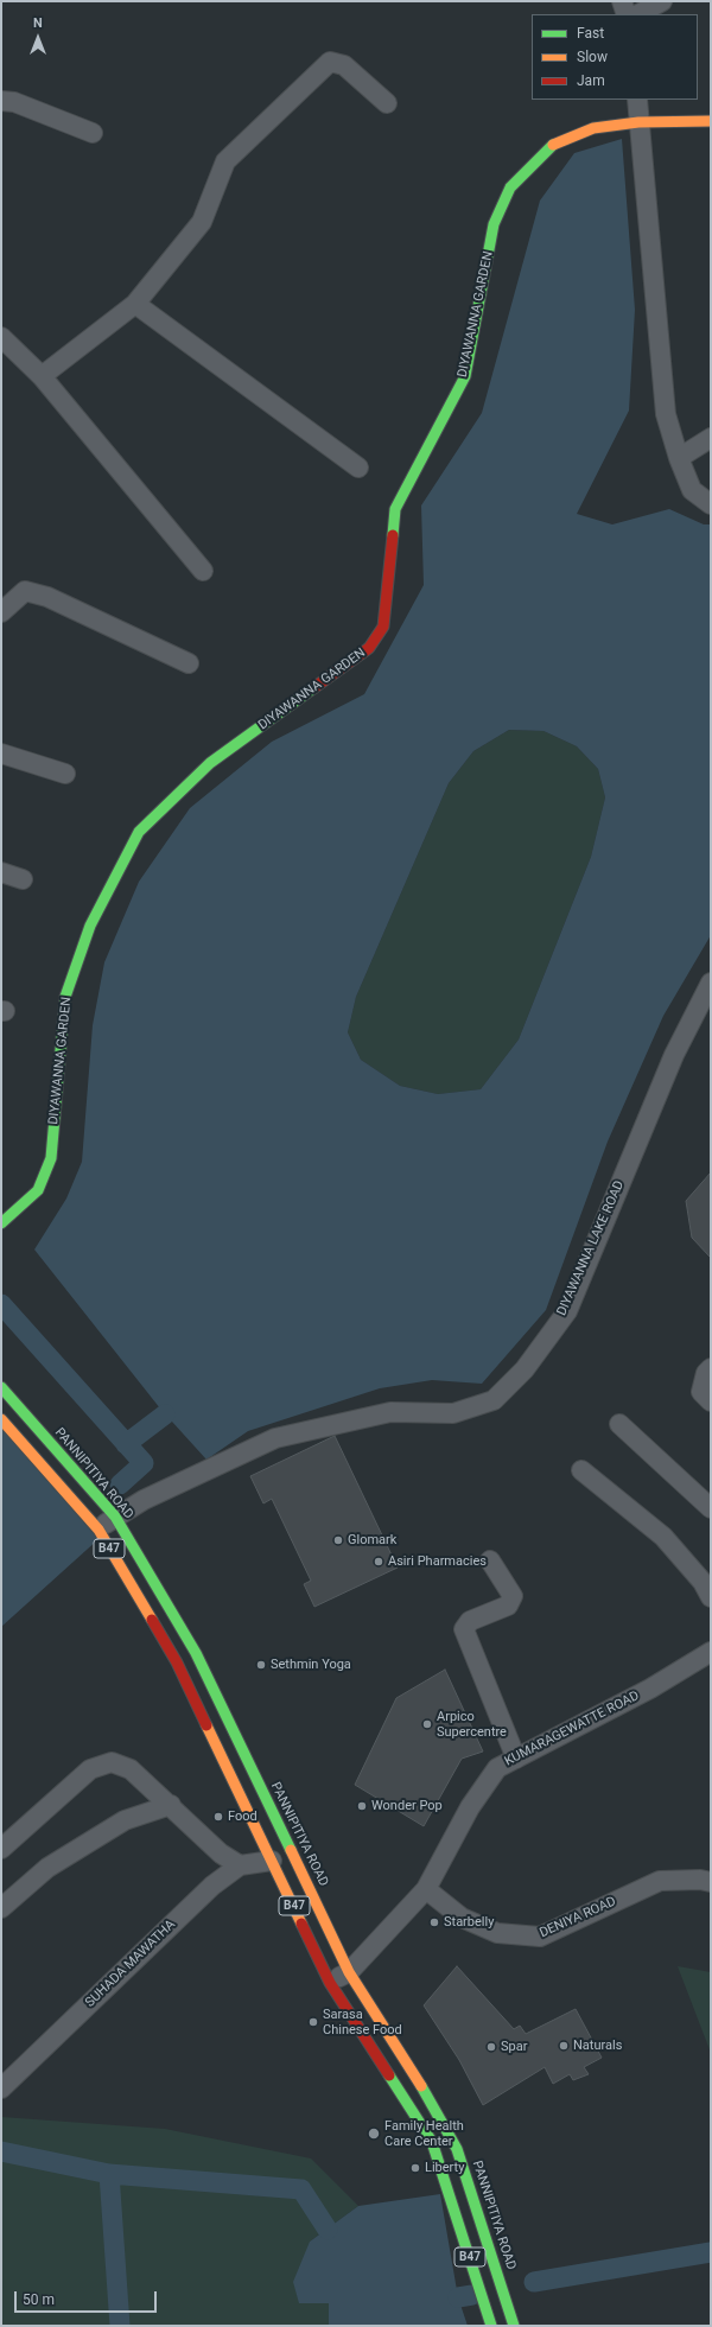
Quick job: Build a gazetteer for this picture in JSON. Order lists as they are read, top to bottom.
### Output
{
  "streets": {
    "main road": ["DIYAWANNA GARDEN", "PANNIPITIYA ROAD", "B47"],
    "street": [
      "DIYAWANNA LAKE ROAD",
      "KUMARAGEWATTE ROAD",
      "DENIYA ROAD",
      "SUHADA MAWATHA"
    ]
  },
  "crossings": [
    ["DIYAWANNA LAKE ROAD", "PANNIPITIYA ROAD"],
    ["DIYAWANNA LAKE ROAD", "B47"],
    ["PANNIPITIYA ROAD", "KUMARAGEWATTE ROAD"],
    ["B47", "KUMARAGEWATTE ROAD"],
    ["B47", "SUHADA MAWATHA"],
    ["KUMARAGEWATTE ROAD", "DENIYA ROAD"]
  ],
  "places": [
    "Glomark",
    "Asiri Pharmacies",
    "Sethmin Yoga",
    "Arpico Supercentre",
    "Wonder Pop",
    "Food",
    "Starbelly",
    "Sarasa Chinese Food",
    "Naturals",
    "Spar",
    "Family Health Care Center",
    "Liberty"
  ],
  "legend": ["Fast", "Slow", "Jam"],
  "scale_bar": "50 m",
  "north": "top"
}
